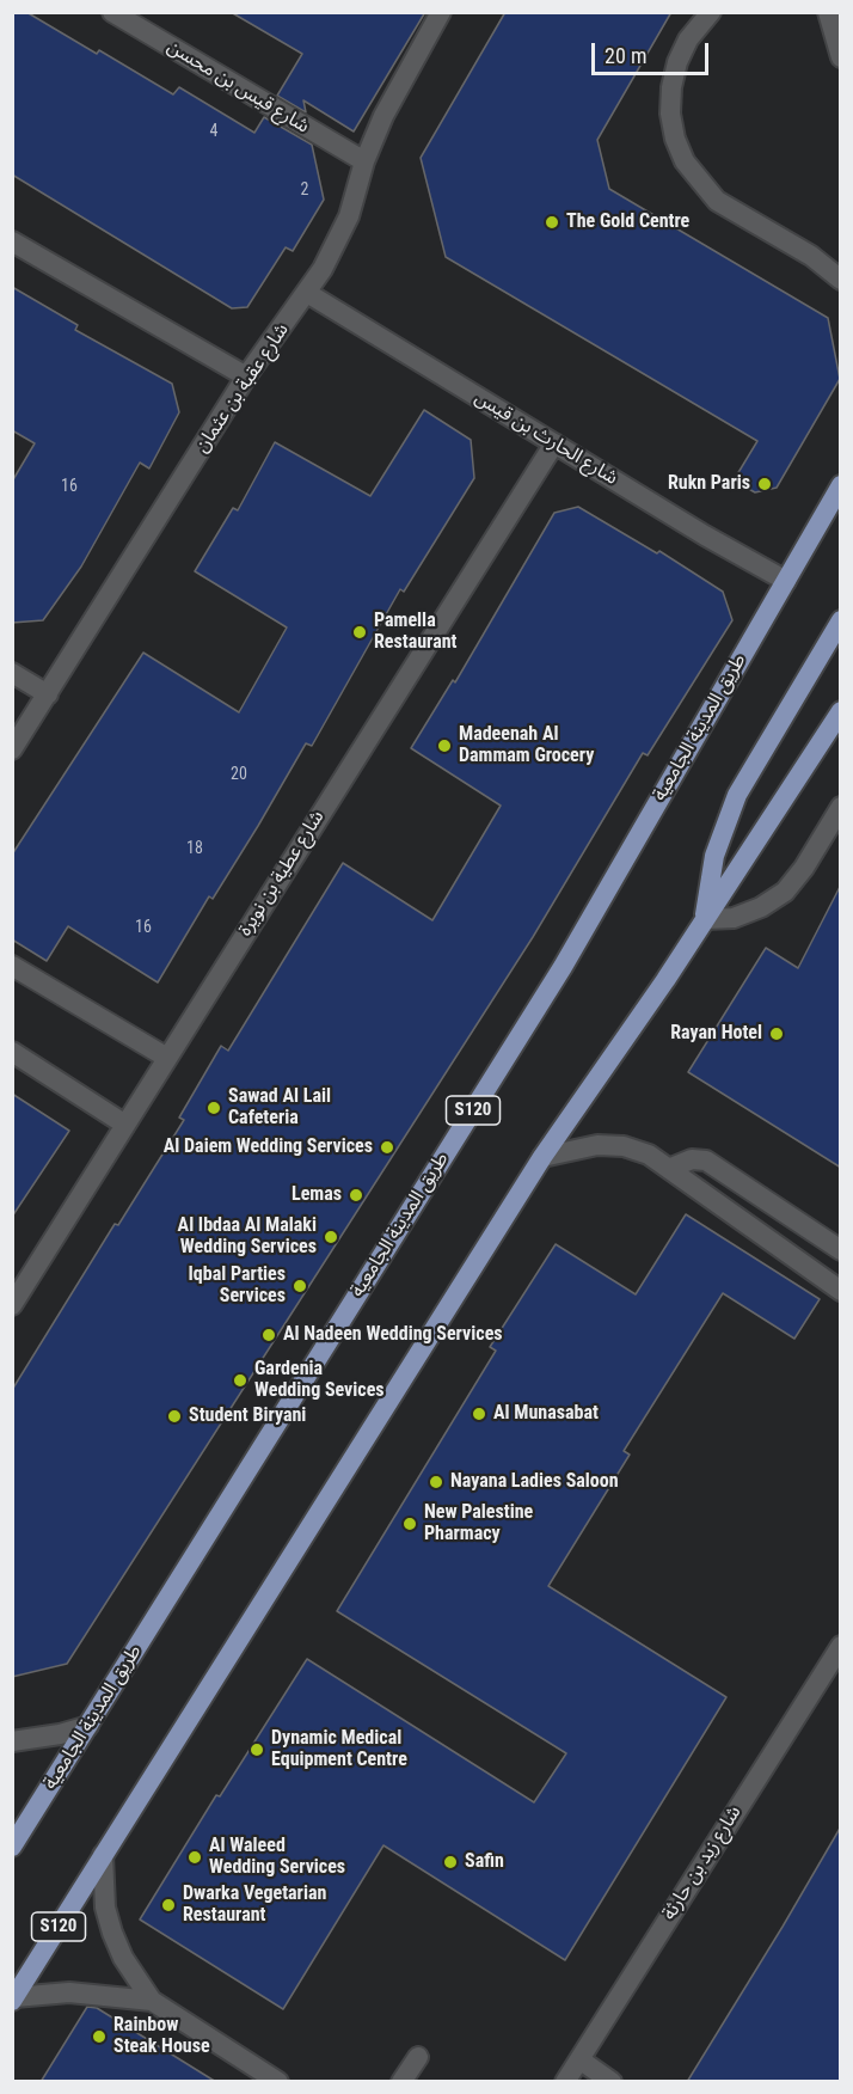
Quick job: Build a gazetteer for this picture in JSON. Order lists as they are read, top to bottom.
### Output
{
  "streets": {
    "main road": ["طريق المدينة الجامعية", "S120"],
    "street": [
      "شارع قيس بن محسن",
      "شارع عقبة بن عثمان",
      "شارع الحارث بن قيس",
      "شارع عطية بن نويرة",
      "شارع زيد بن حارثة"
    ]
  },
  "crossings": [
    ["شارع قيس بن محسن", "شارع عقبة بن عثمان"],
    ["شارع عقبة بن عثمان", "شارع الحارث بن قيس"],
    ["شارع الحارث بن قيس", "طريق المدينة الجامعية"],
    ["شارع الحارث بن قيس", "شارع عطية بن نويرة"]
  ],
  "places": [
    "The Gold Centre",
    "Rukn Paris",
    "Pamella Restaurant",
    "Madeenah Al Dammam Grocery",
    "Rayan Hotel",
    "Sawad Al Lail Cafeteria",
    "Al Daiem Wedding Services",
    "Lemas",
    "Al Ibdaa Al Malaki Wedding Services",
    "Iqbal Parties Services",
    "Al Nadeen Wedding Services",
    "Gardenia Wedding Sevices",
    "Al Munasabat",
    "Student Biryani",
    "Nayana Ladies Saloon",
    "New Palestine Pharmacy",
    "Dynamic Medical Equipment Centre",
    "Al Waleed Wedding Services",
    "Safin",
    "Dwarka Vegetarian Restaurant",
    "Rainbow Steak House"
  ],
  "house_numbers": [
    "4",
    "2",
    "16",
    "20",
    "18",
    "16"
  ],
  "scale_bar": "20 m"
}
